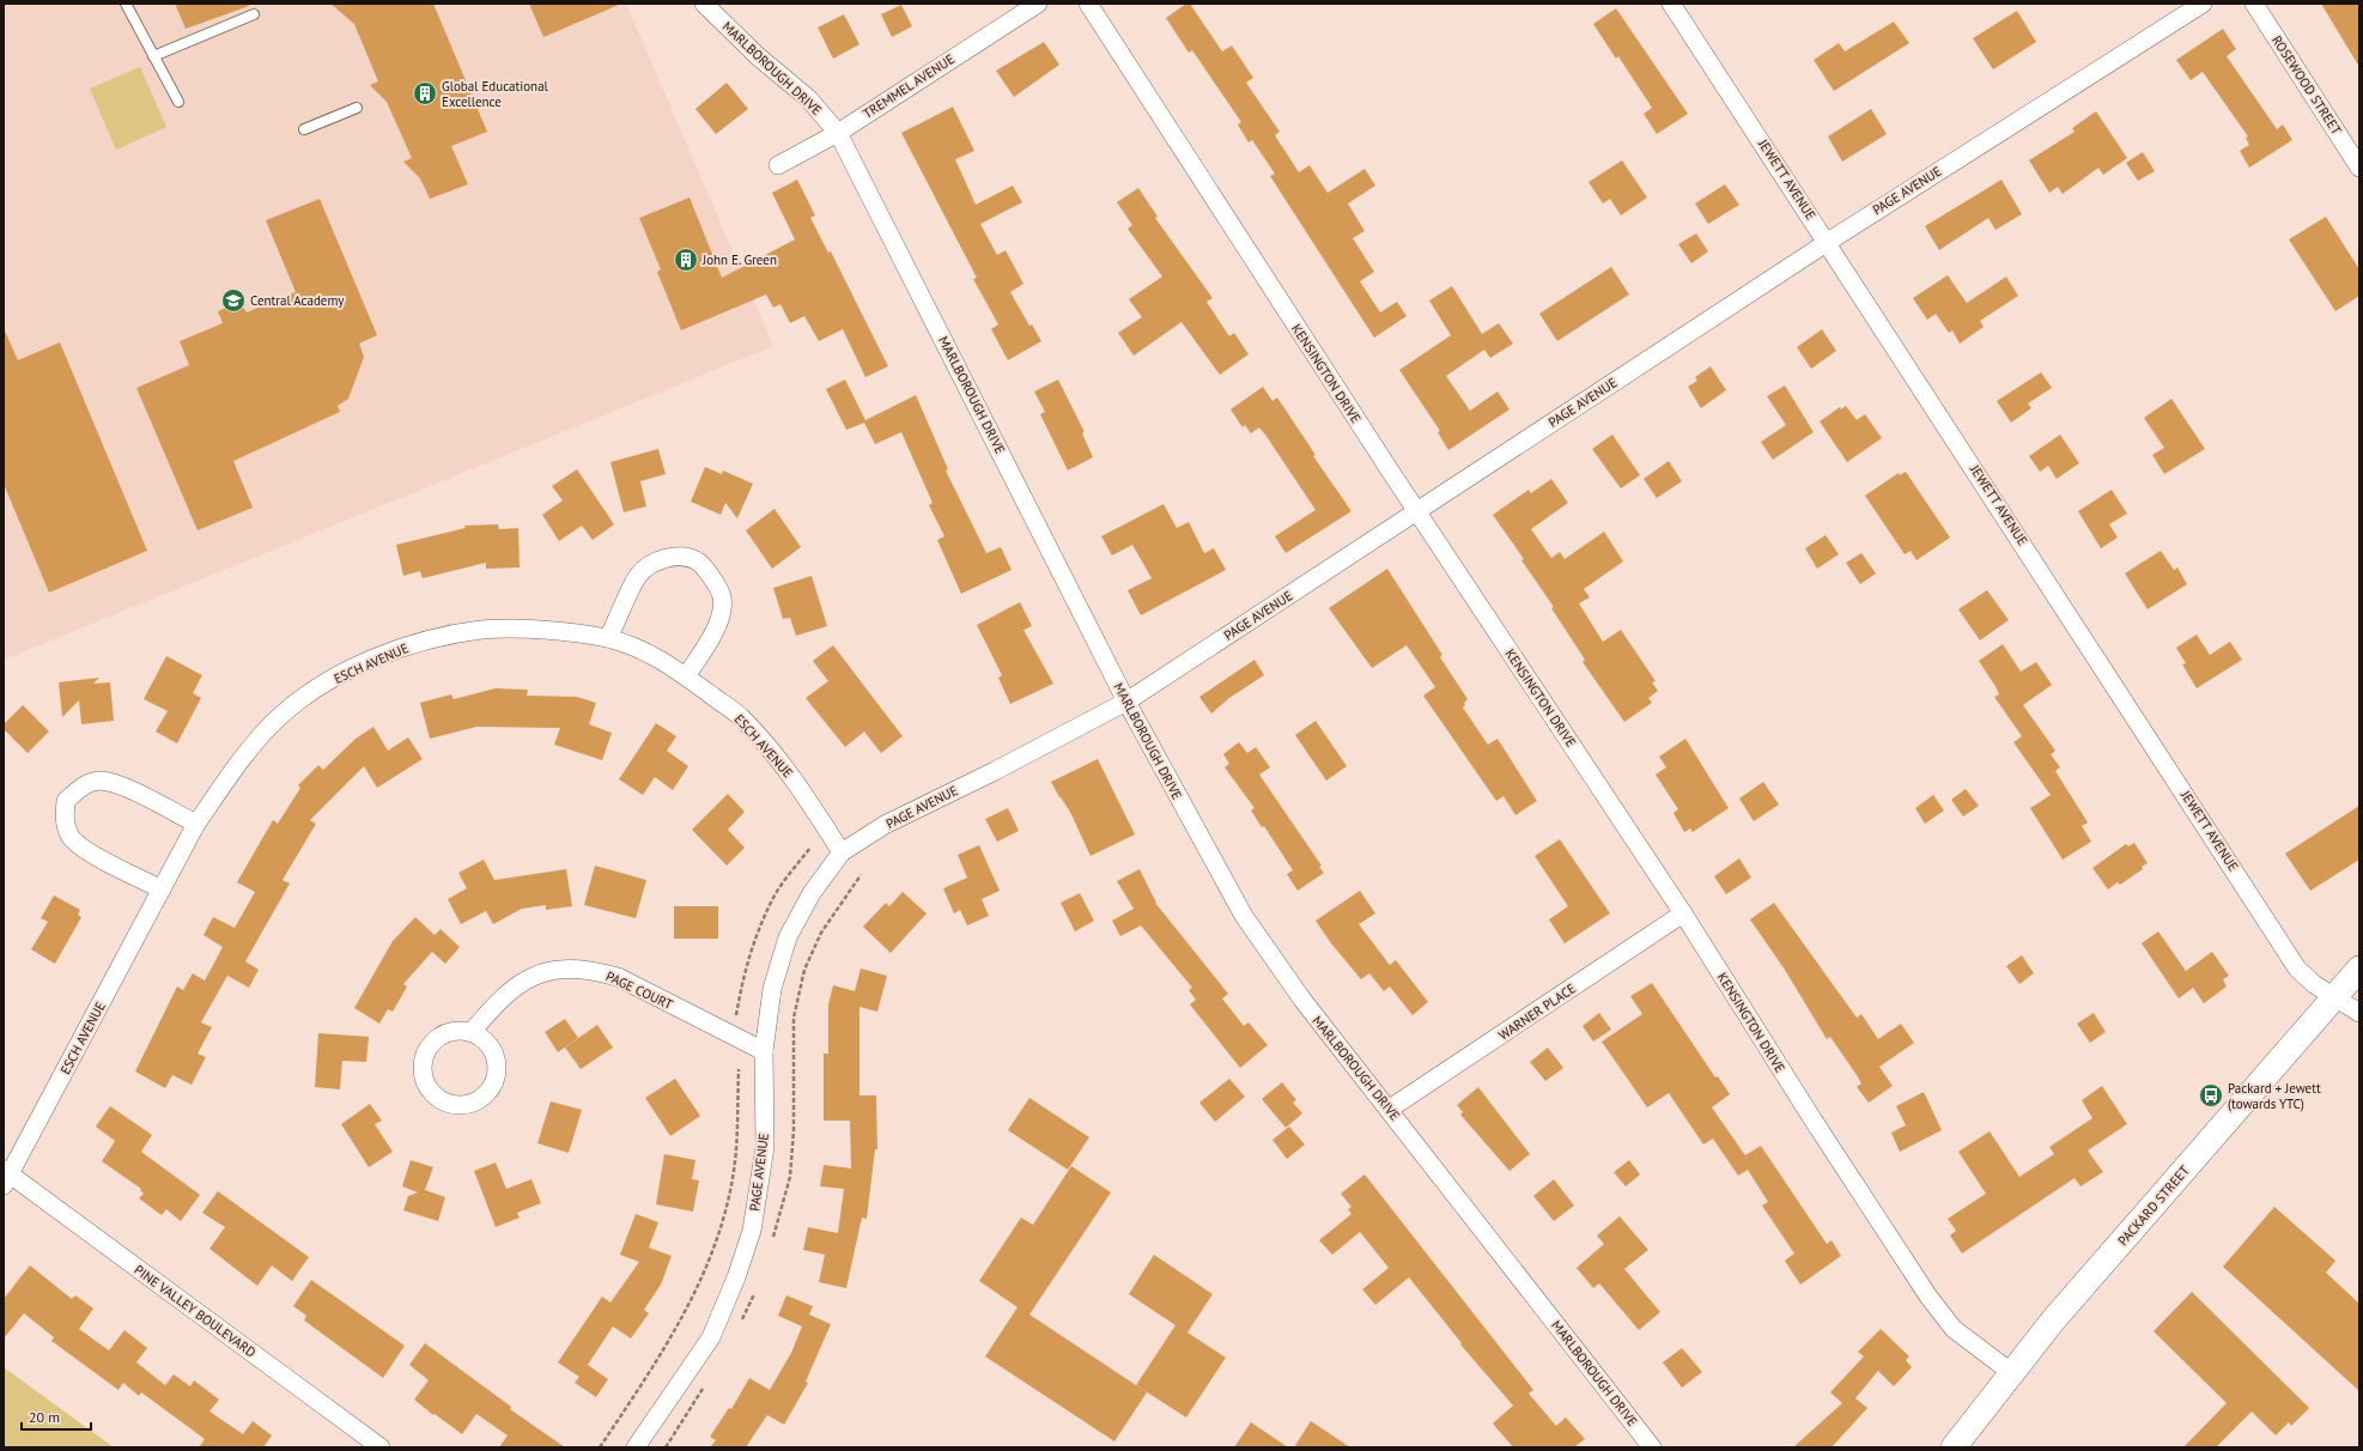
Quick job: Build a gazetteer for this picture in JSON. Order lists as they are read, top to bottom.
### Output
{
  "streets": {
    "main road": ["PACKARD STREET"],
    "street": [
      "MARLBOROUGH DRIVE",
      "ROSEWOOD STREET",
      "TREMMEL AVENUE",
      "JEWETT AVENUE",
      "PAGE AVENUE",
      "KENSINGTON DRIVE",
      "ESCH AVENUE",
      "PAGE COURT",
      "WARNER PLACE",
      "PINE VALLEY BOULEVARD"
    ]
  },
  "crossings": [
    ["MARLBOROUGH DRIVE", "TREMMEL AVENUE"],
    ["MARLBOROUGH DRIVE", "PAGE AVENUE"],
    ["MARLBOROUGH DRIVE", "WARNER PLACE"],
    ["JEWETT AVENUE", "PAGE AVENUE"],
    ["JEWETT AVENUE", "PACKARD STREET"],
    ["PAGE AVENUE", "KENSINGTON DRIVE"],
    ["PAGE AVENUE", "ESCH AVENUE"],
    ["PAGE AVENUE", "PAGE COURT"],
    ["KENSINGTON DRIVE", "WARNER PLACE"],
    ["KENSINGTON DRIVE", "PACKARD STREET"],
    ["ESCH AVENUE", "PINE VALLEY BOULEVARD"]
  ],
  "places": {
    "building": ["Global Educational Excellence", "John E. Green"],
    "school or university": ["Central Academy"],
    "bus stop": ["Packard + Jewett (towards YTC)"]
  },
  "scale_bar": "20 m"
}
